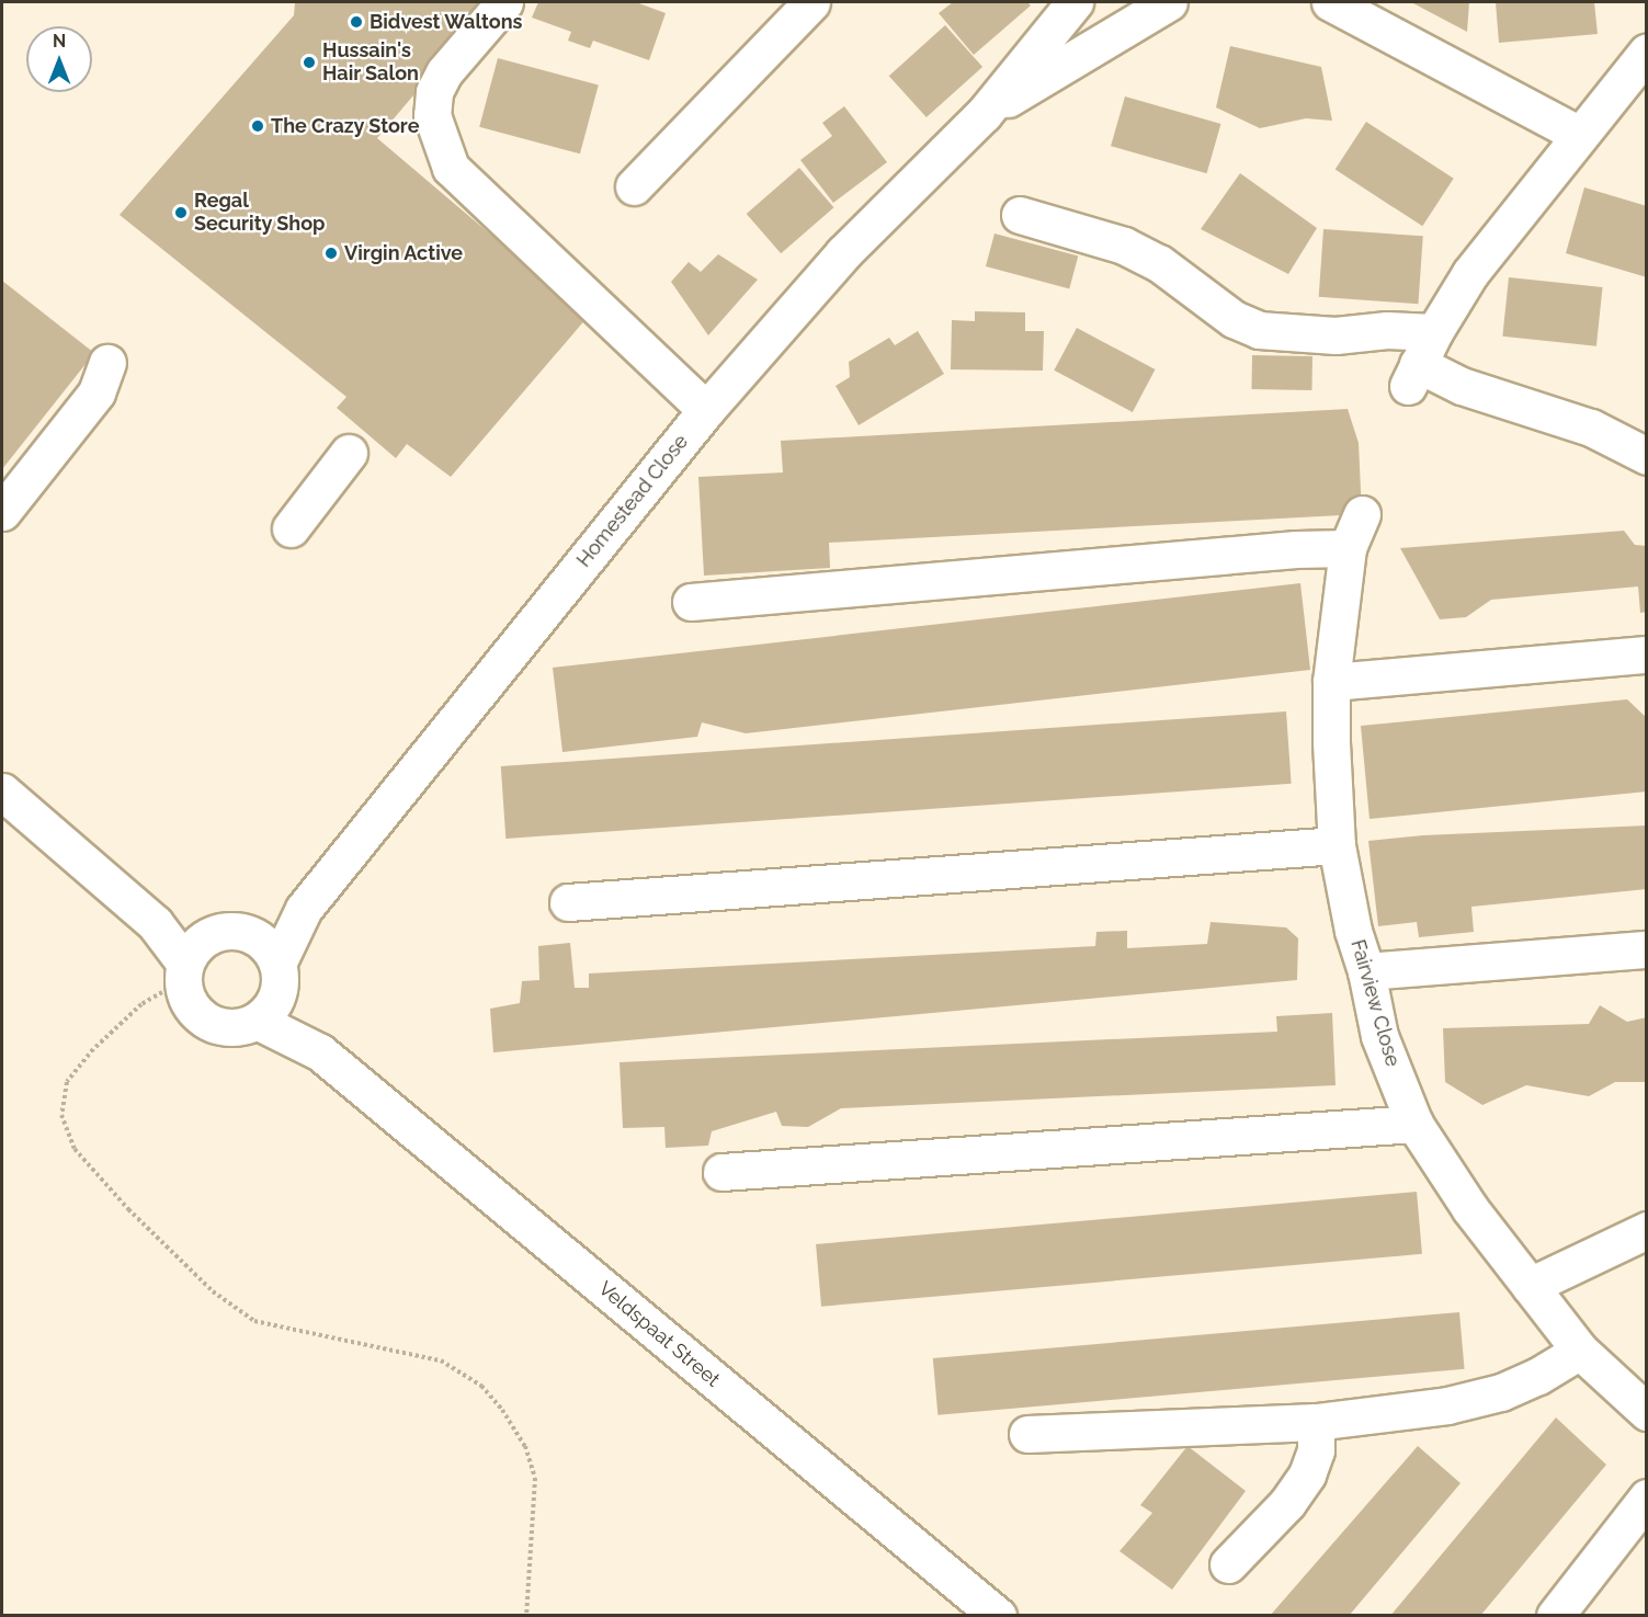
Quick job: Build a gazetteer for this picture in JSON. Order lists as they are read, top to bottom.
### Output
{
  "streets": {
    "street": ["Homestead Close", "Fairview Close", "Veldspaat Street"]
  },
  "crossings": [
    ["Homestead Close", "Veldspaat Street"]
  ],
  "places": [
    "Bidvest Waltons",
    "Hussain's Hair Salon",
    "The Crazy Store",
    "Regal Security Shop",
    "Virgin Active"
  ],
  "north": "top"
}
